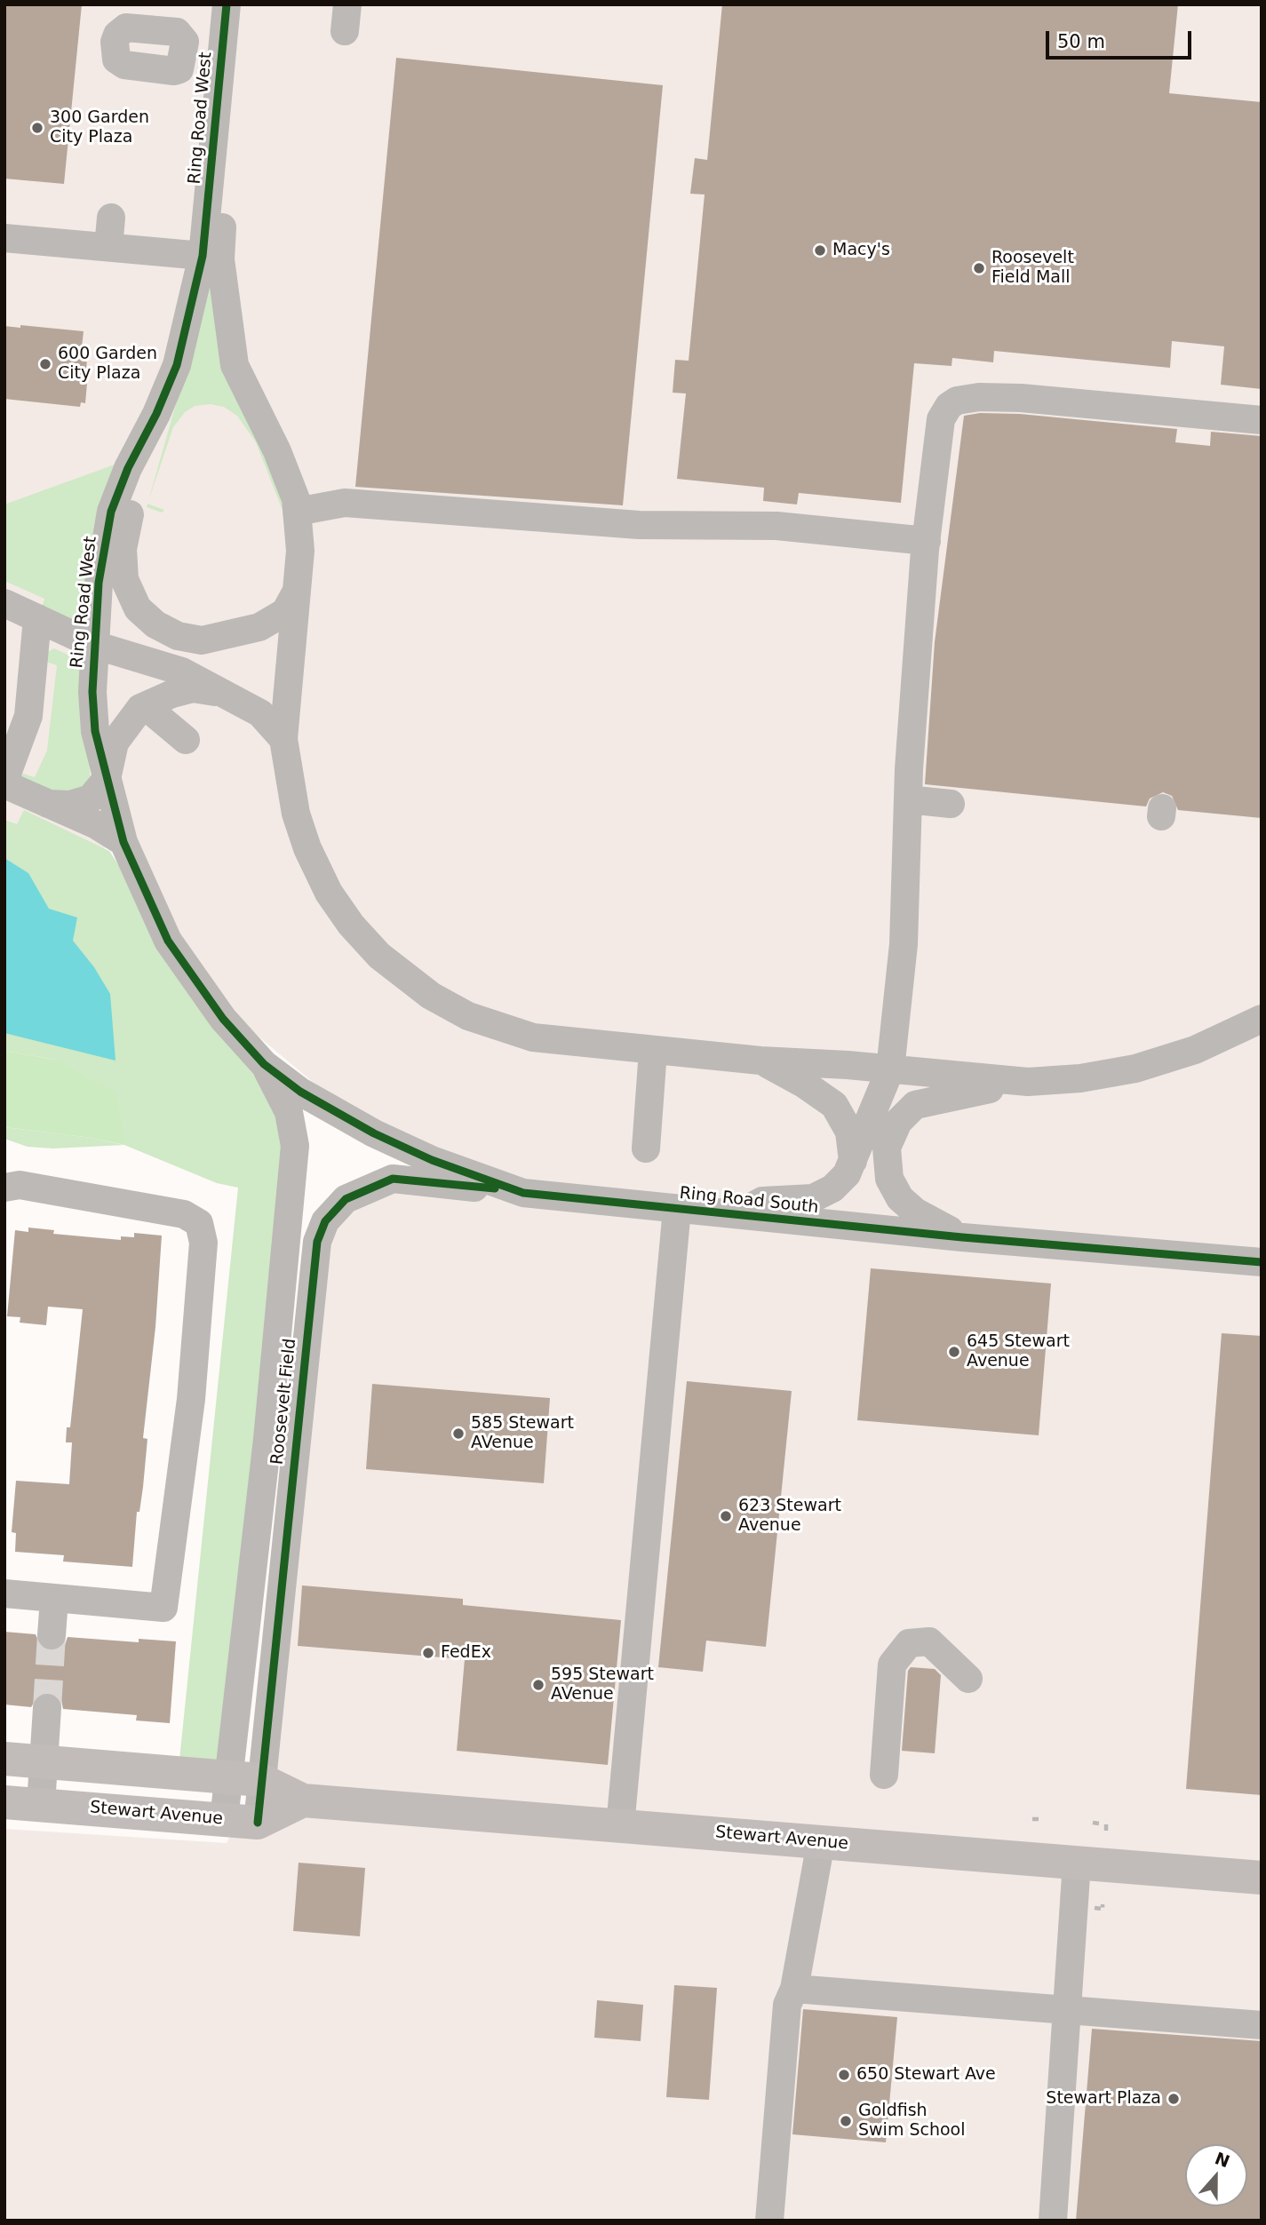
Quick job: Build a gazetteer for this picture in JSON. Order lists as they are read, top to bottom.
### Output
{
  "streets": {
    "main road": ["Stewart Avenue"],
    "street": ["Ring Road West", "Ring Road South", "Roosevelt Field"]
  },
  "crossings": [
    ["Ring Road West", "Ring Road South"],
    ["Ring Road West", "Roosevelt Field"],
    ["Ring Road South", "Roosevelt Field"],
    ["Roosevelt Field", "Stewart Avenue"]
  ],
  "places": [
    "300 Garden City Plaza",
    "Macy's",
    "Roosevelt Field Mall",
    "600 Garden City Plaza",
    "645 Stewart Avenue",
    "585 Stewart AVenue",
    "623 Stewart Avenue",
    "FedEx",
    "595 Stewart AVenue",
    "650 Stewart Ave",
    "Stewart Plaza",
    "Goldfish Swim School"
  ],
  "scale_bar": "50 m",
  "north": "top"
}
